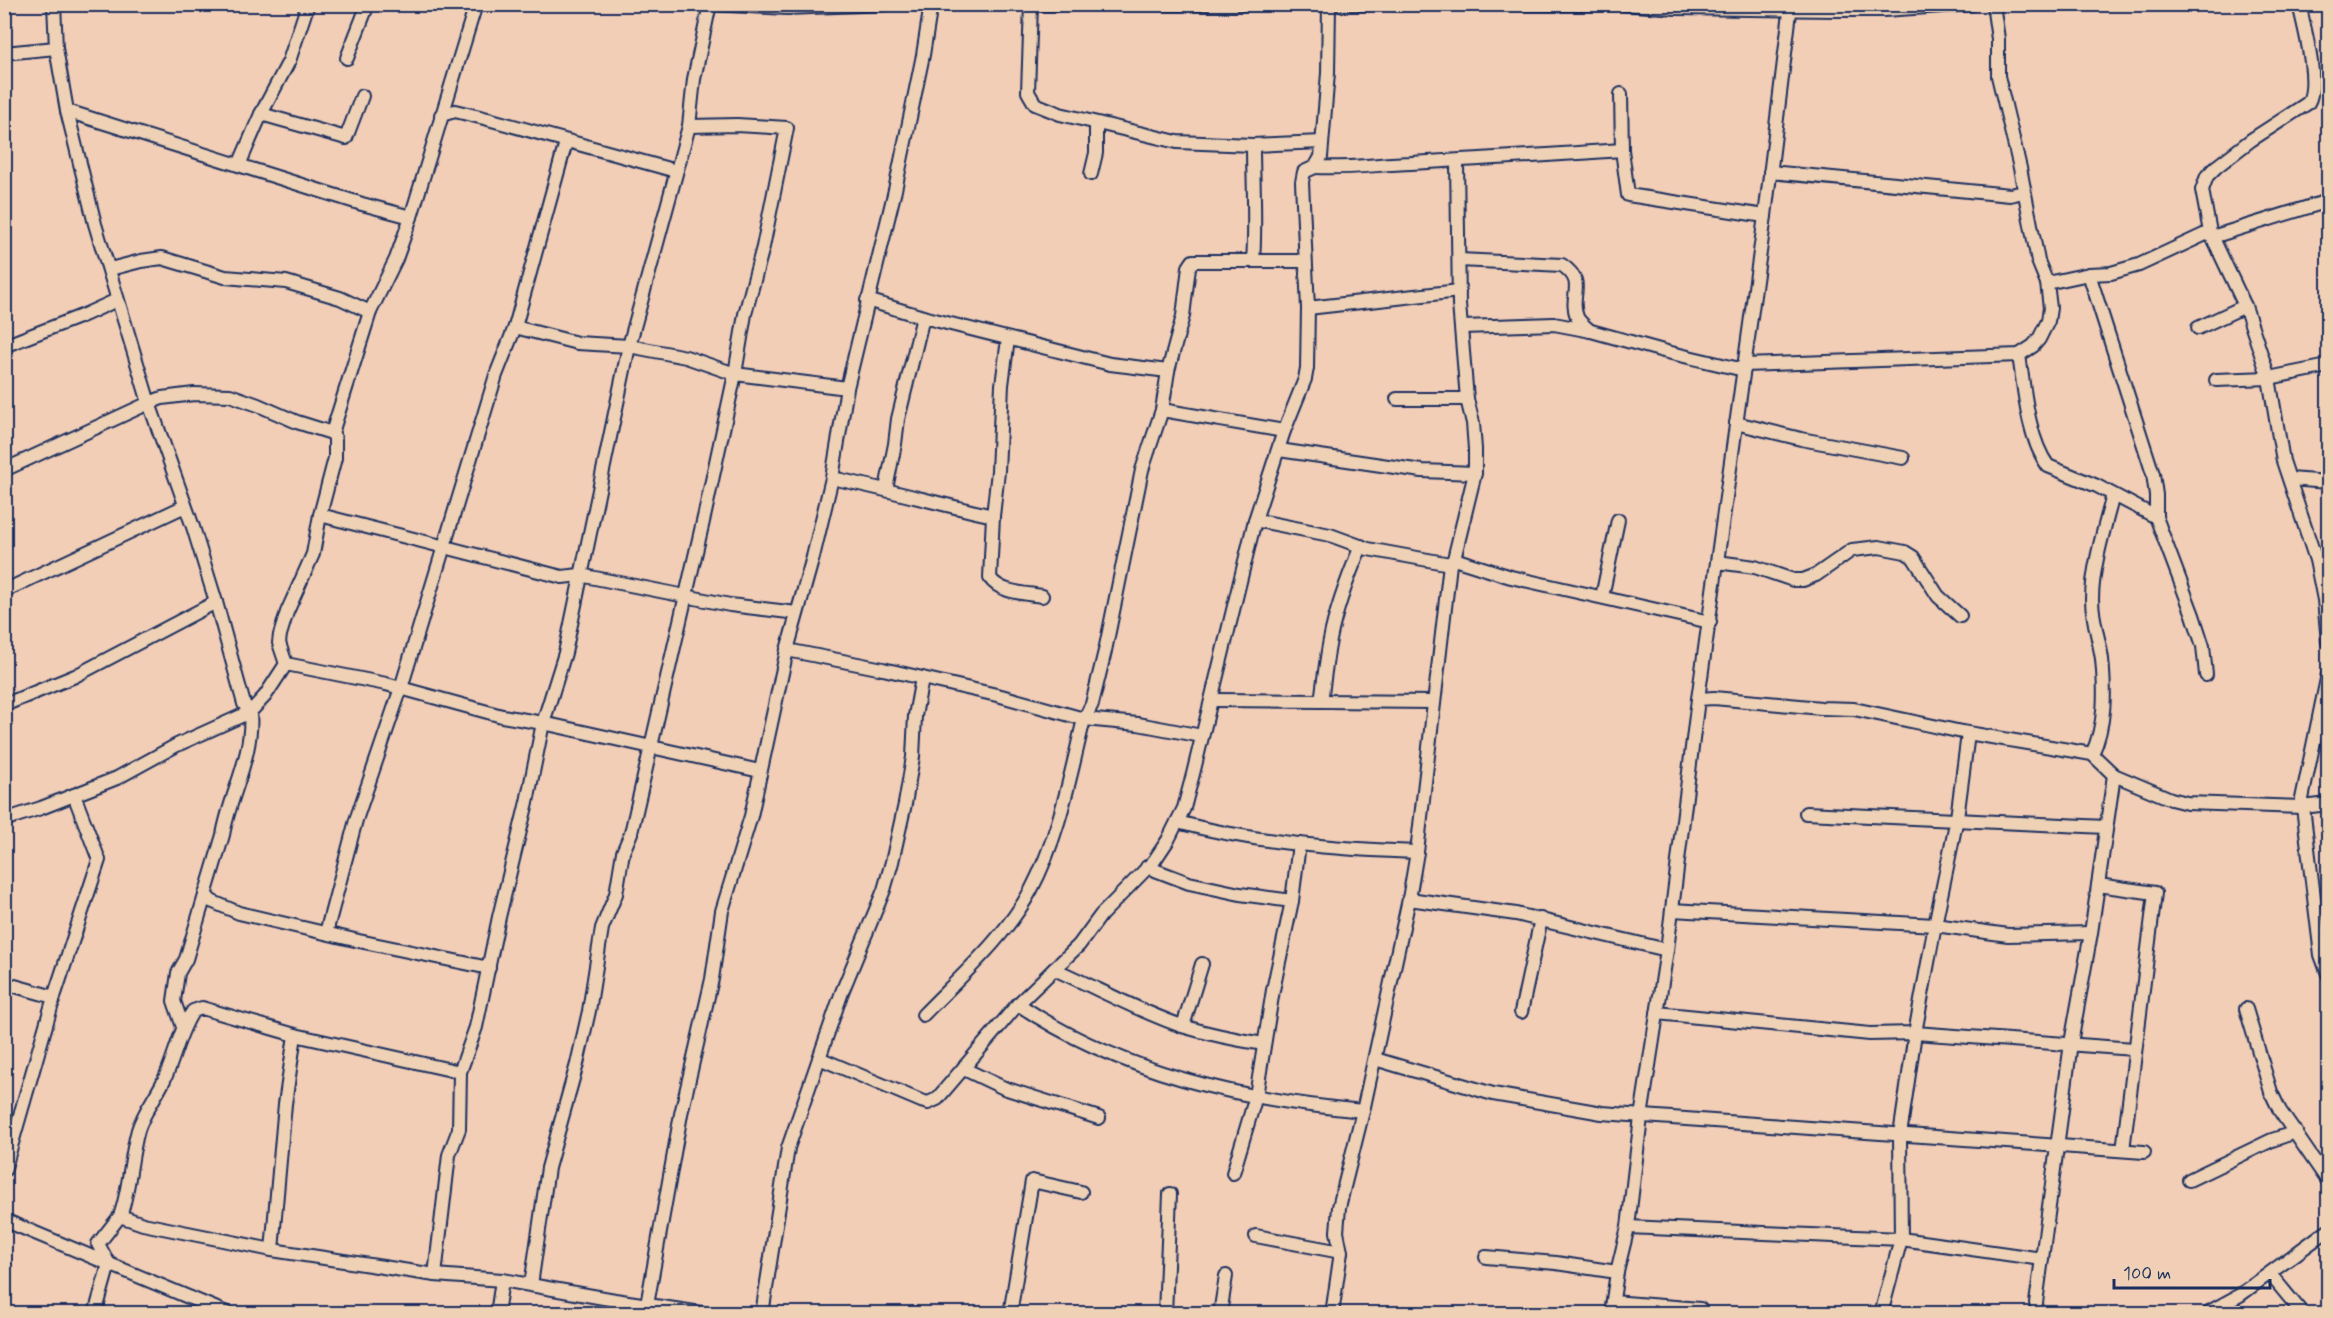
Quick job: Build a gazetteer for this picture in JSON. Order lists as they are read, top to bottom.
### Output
{
  "scale_bar": "100 m"
}
